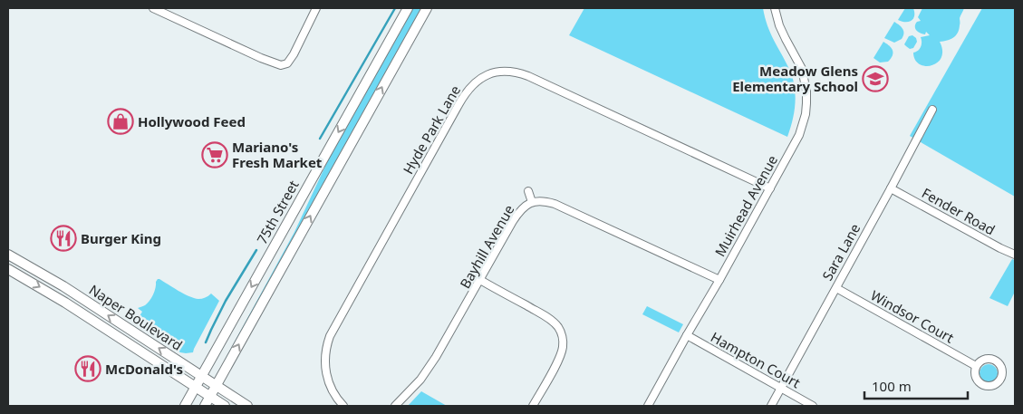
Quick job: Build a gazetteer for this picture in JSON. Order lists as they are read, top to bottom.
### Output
{
  "streets": {
    "main road": ["75th Street", "Naper Boulevard"],
    "street": [
      "Hyde Park Lane",
      "Muirhead Avenue",
      "Fender Road",
      "Bayhill Avenue",
      "Sara Lane",
      "Windsor Court",
      "Hampton Court"
    ]
  },
  "crossings": [
    ["Hyde Park Lane", "Muirhead Avenue"],
    ["Muirhead Avenue", "Bayhill Avenue"],
    ["Muirhead Avenue", "Hampton Court"],
    ["Fender Road", "Sara Lane"],
    ["75th Street", "Naper Boulevard"],
    ["Sara Lane", "Windsor Court"],
    ["Sara Lane", "Hampton Court"]
  ],
  "places": {
    "school or university": ["Meadow Glens Elementary School"],
    "shop": ["Hollywood Feed"],
    "supermarket": ["Mariano's Fresh Market"],
    "restaurant": ["Burger King", "McDonald's"]
  },
  "scale_bar": "100 m"
}
